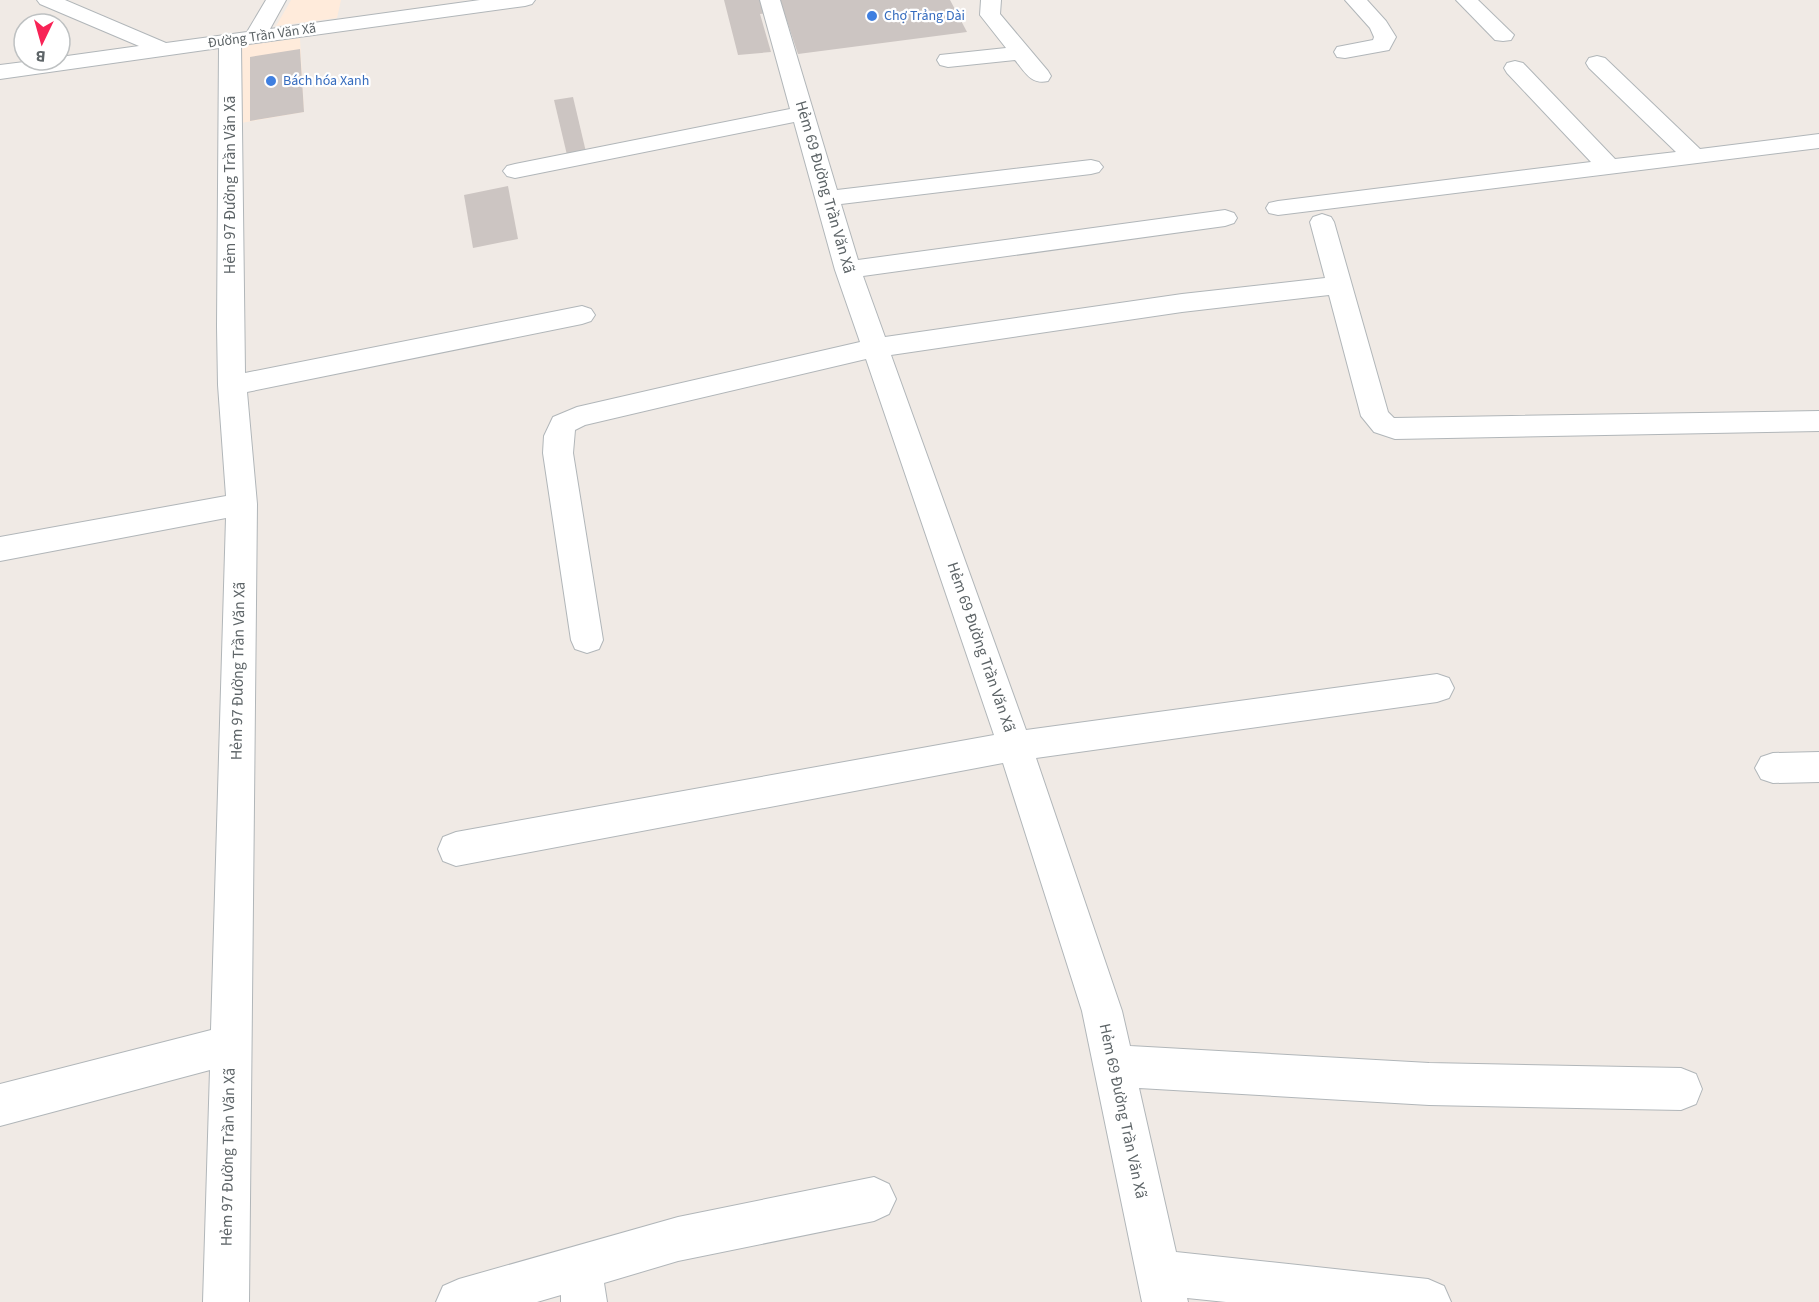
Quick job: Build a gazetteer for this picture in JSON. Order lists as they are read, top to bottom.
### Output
{
  "streets": {
    "street": ["Đường Trần Văn Xã", "Hẻm 97 Đường Trần Văn Xã", "Hẻm 69 Đường Trần Văn Xã"]
  },
  "crossings": [
    ["Đường Trần Văn Xã", "Hẻm 97 Đường Trần Văn Xã"]
  ],
  "places": ["Chợ Trảng Dài", "Bách hóa Xanh"],
  "north": "bottom"
}
